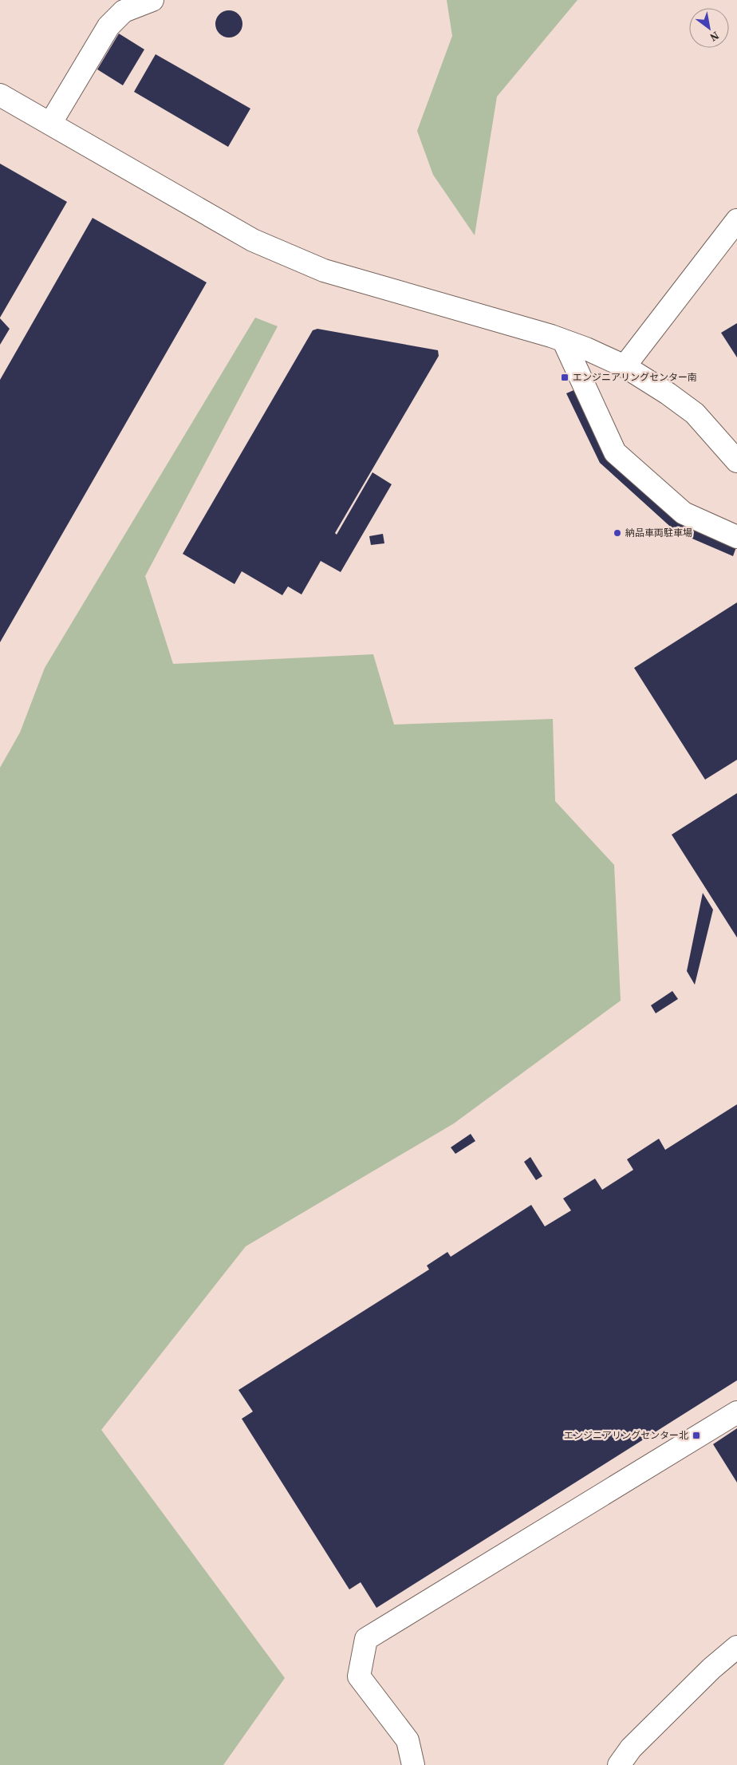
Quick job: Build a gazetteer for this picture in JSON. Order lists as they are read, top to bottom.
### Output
{
  "places": {
    "transit": ["エンジニアリングセンター南", "エンジニアリングセンター北"],
    "other": ["納品車両駐車場"]
  },
  "north": "bottom right"
}
